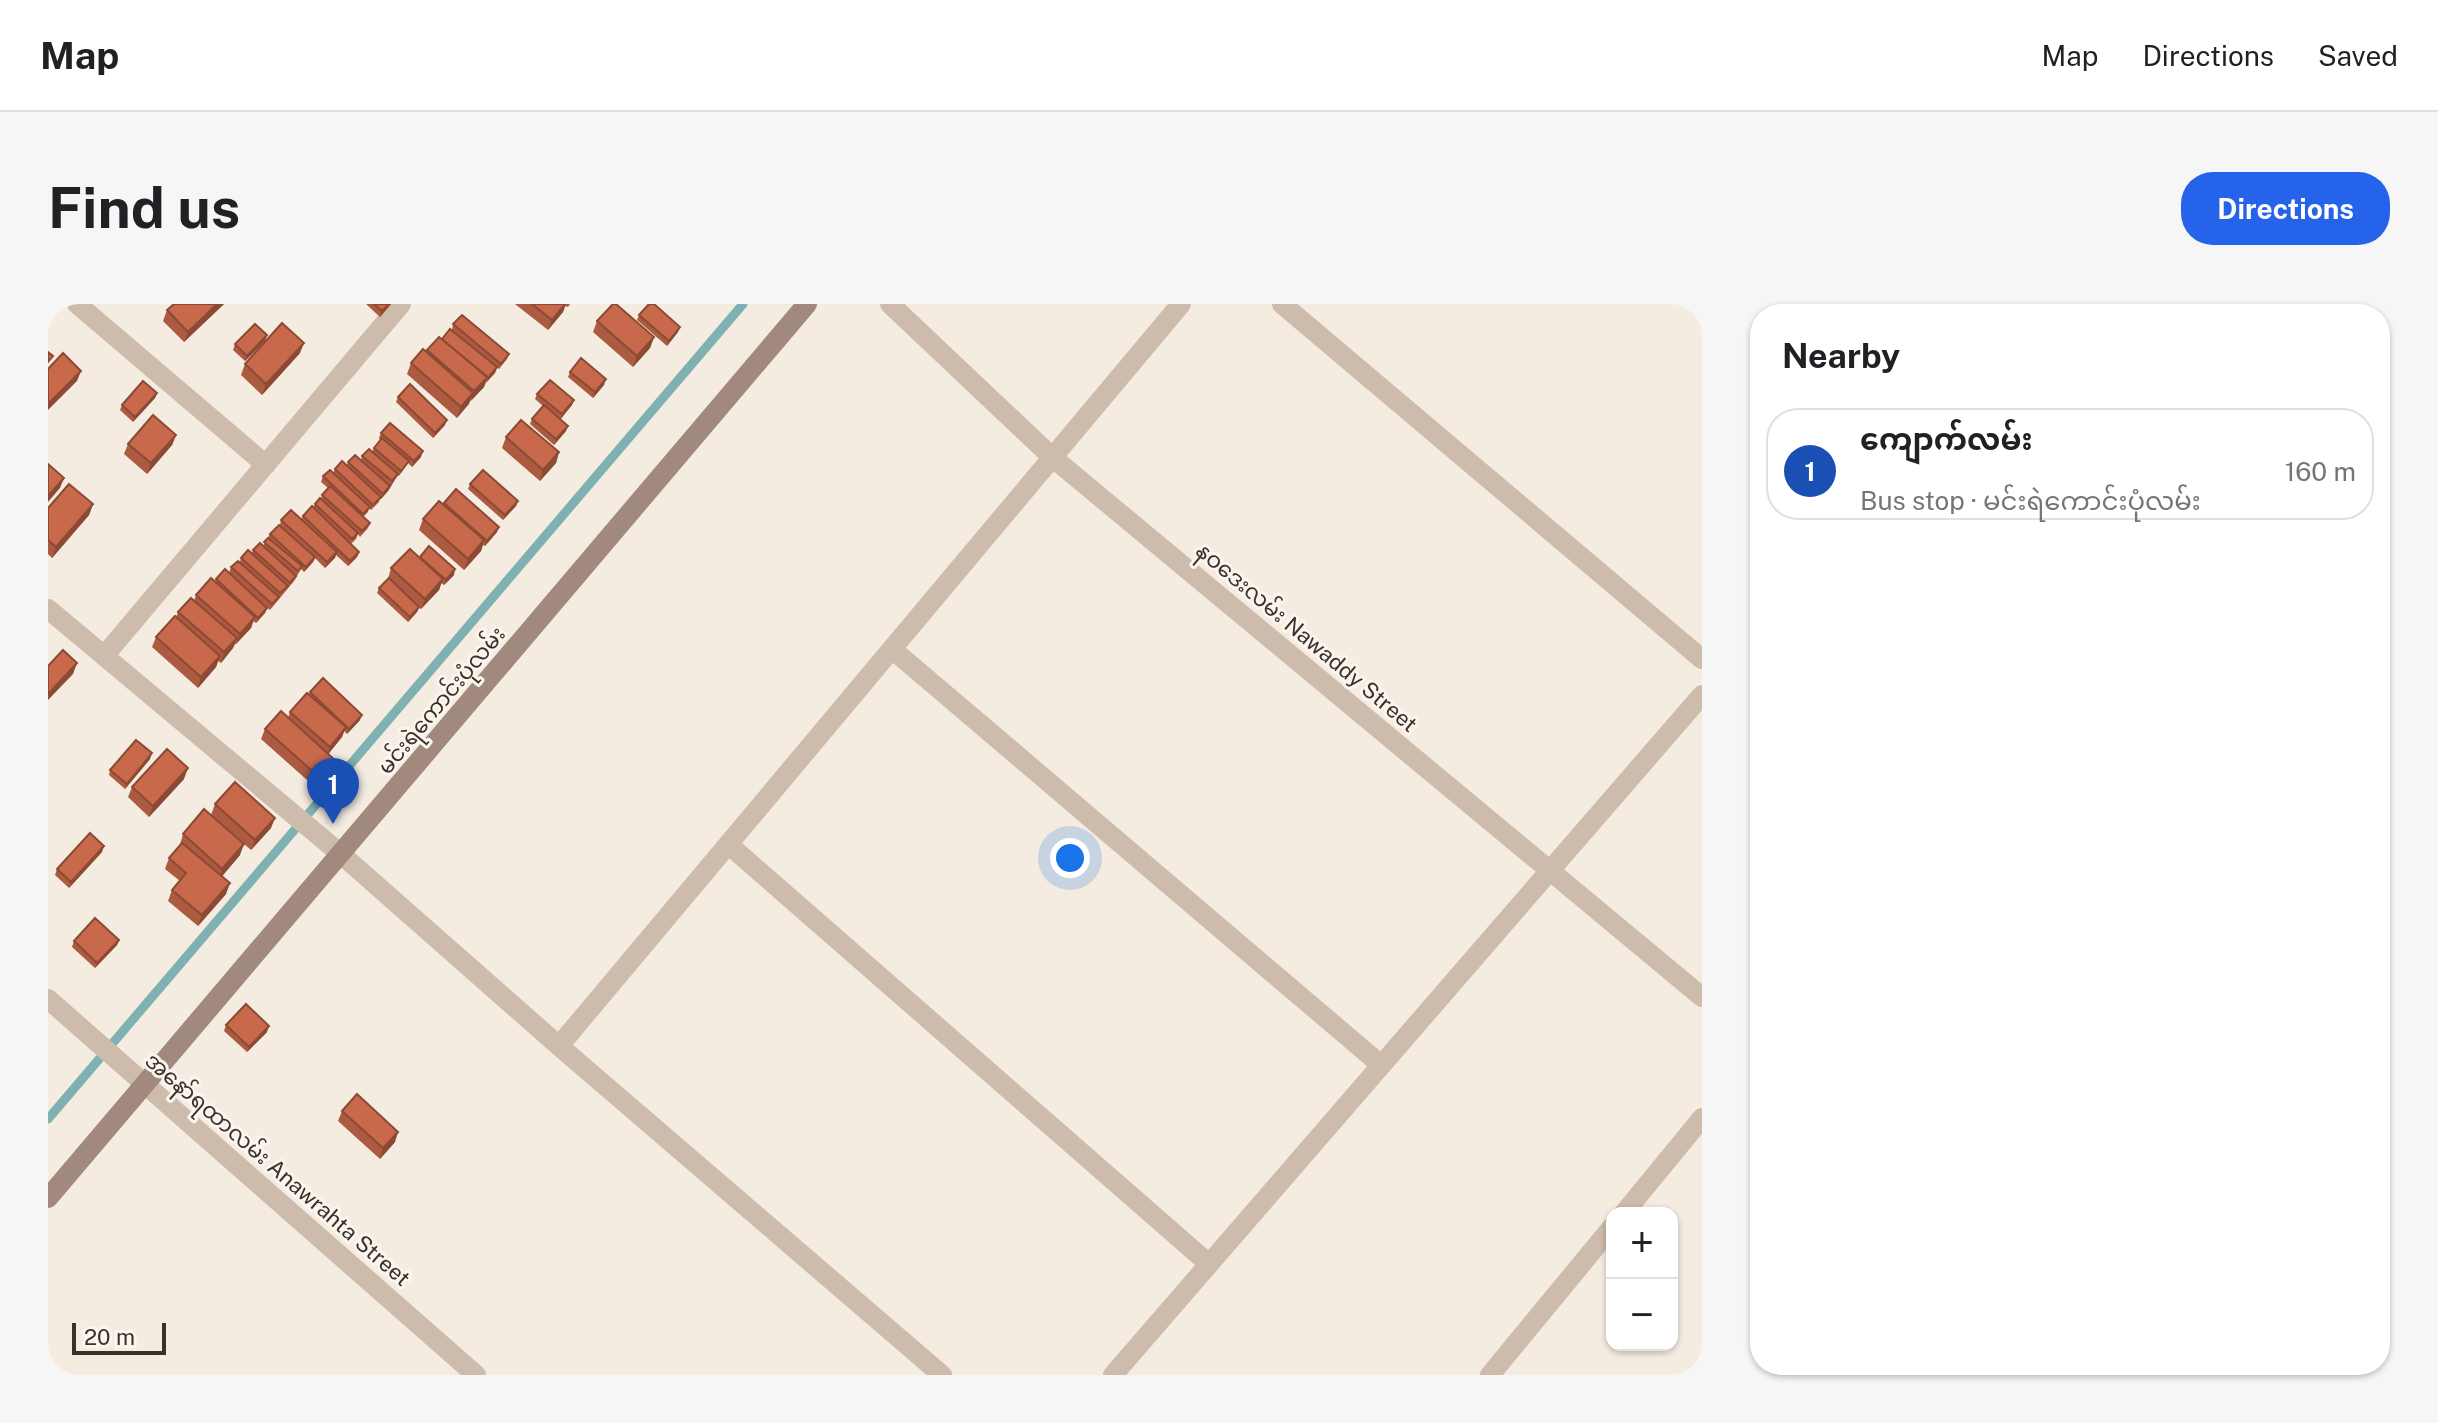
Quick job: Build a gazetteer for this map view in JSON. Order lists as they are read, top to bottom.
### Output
{
  "streets": {
    "street": ["နဝဒေးလမ်း Nawaddy Street", "မင်းရဲကောင်းပုံလမ်း", "အနော်ရထာလမ်း Anawrahta Street"]
  },
  "crossings": [
    ["မင်းရဲကောင်းပုံလမ်း", "အနော်ရထာလမ်း Anawrahta Street"]
  ],
  "scale_bar": "20 m",
  "page": {
    "header": "Map",
    "nav": ["Map", "Directions", "Saved"],
    "buttons": "Directions",
    "title": "Find us",
    "heading": "Nearby",
    "list": [
      {
        "mark": "1",
        "name": "ကျောက်လမ်း",
        "note": "Bus stop · မင်းရဲကောင်းပုံလမ်း",
        "value": "160 m"
      }
    ],
    "pins": "1",
    "map_buttons": ["+", "−"],
    "scale": "20 m"
  }
}
